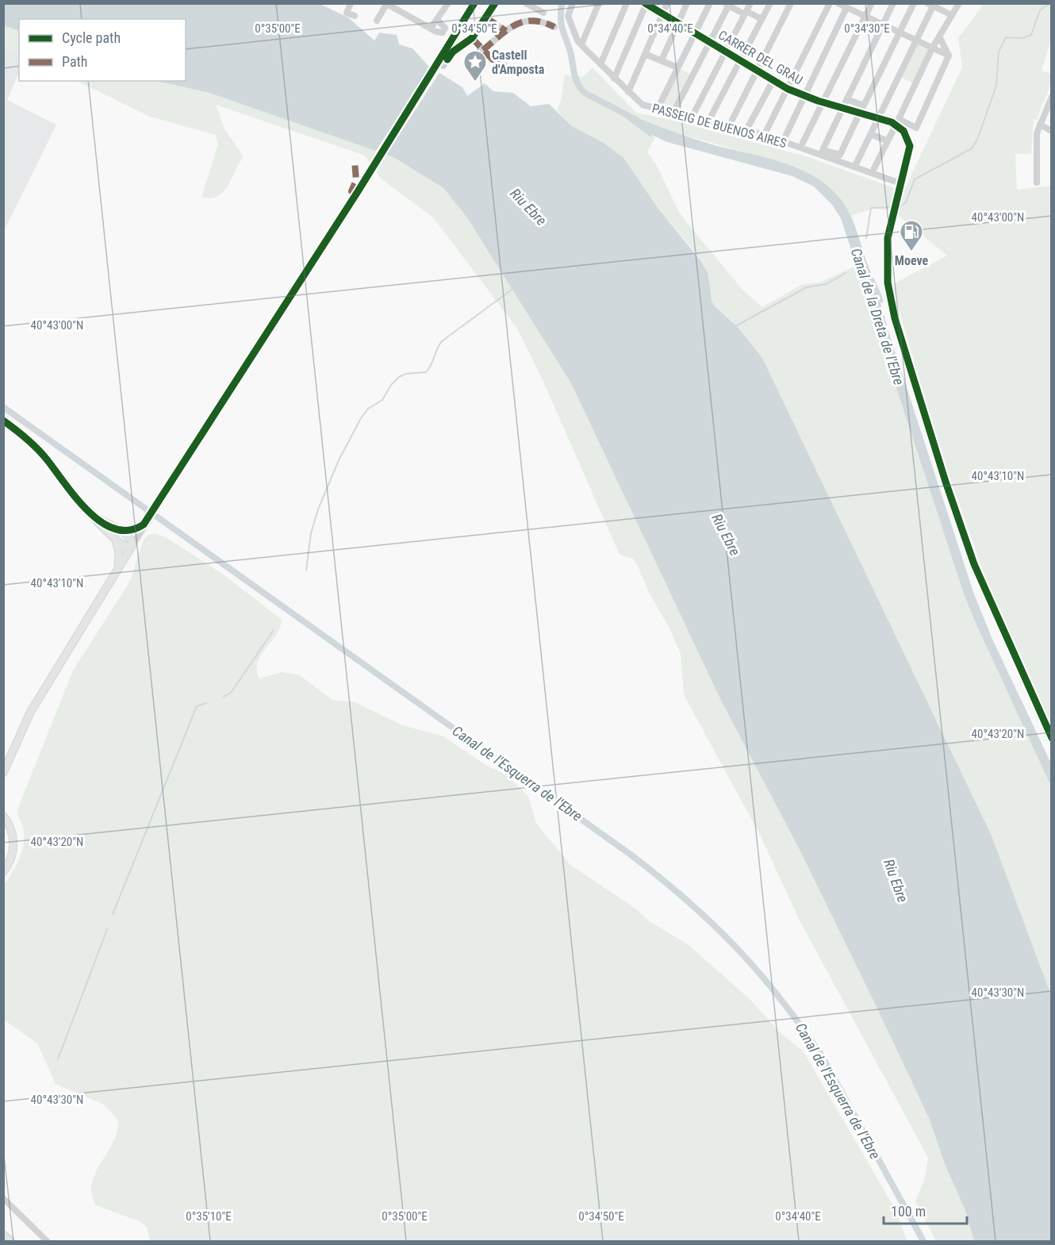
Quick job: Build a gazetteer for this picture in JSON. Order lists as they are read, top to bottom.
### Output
{
  "streets": {
    "street": ["CARRER DEL GRAU", "PASSEIG DE BUENOS AIRES"]
  },
  "crossings": [
    ["CARRER DEL GRAU", "PASSEIG DE BUENOS AIRES"]
  ],
  "water": ["Riu Ebre", "Canal de la Dreta de l'Ebre", "Canal de l'Esquerra de l'Ebre"],
  "places": {
    "place": ["Castell d'Amposta"],
    "fuel station": ["Moeve"]
  },
  "legend": ["Cycle path", "Path"],
  "scale_bar": "100 m",
  "coordinates": [
    "0°35'00\"E",
    "0°34'50\"E",
    "0°34'40\"E",
    "0°34'30\"E",
    "40°43'00\"N",
    "40°43'10\"N",
    "40°43'20\"N",
    "40°43'30\"N",
    "0°35'10\"E"
  ]
}
